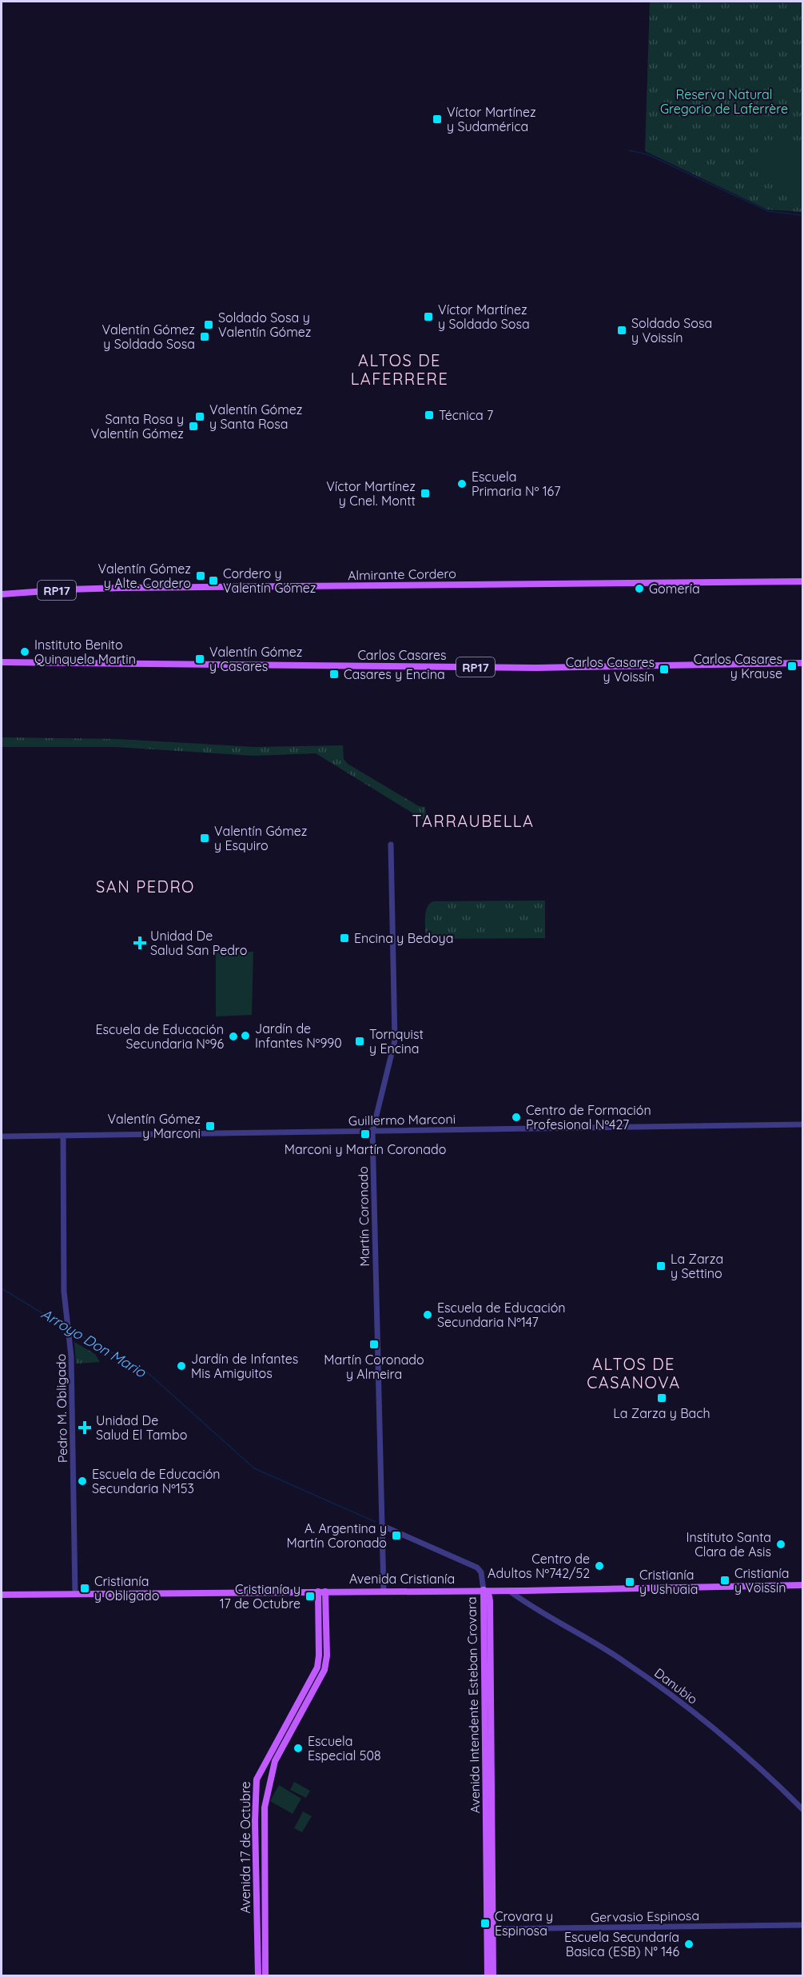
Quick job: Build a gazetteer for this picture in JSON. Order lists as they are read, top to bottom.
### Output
{
  "streets": {
    "main road": [
      "Almirante Cordero",
      "RP17",
      "Carlos Casares",
      "Avenida Cristianía",
      "Avenida Intendente Esteban Crovara",
      "Avenida 17 de Octubre"
    ],
    "street": [
      "Guillermo Marconi",
      "Martín Coronado",
      "Pedro M. Obligado",
      "Danubio",
      "Gervasio Espinosa"
    ]
  },
  "crossings": [
    ["Guillermo Marconi", "Martín Coronado"],
    ["Guillermo Marconi", "Pedro M. Obligado"],
    ["Martín Coronado", "Avenida Cristianía"],
    ["Pedro M. Obligado", "Avenida Cristianía"],
    ["Avenida Cristianía", "Danubio"],
    ["Avenida Cristianía", "Avenida Intendente Esteban Crovara"],
    ["Avenida Cristianía", "Avenida 17 de Octubre"],
    ["Avenida Intendente Esteban Crovara", "Gervasio Espinosa"]
  ],
  "districts": [
    "ALTOS DE LAFERRERE",
    "TARRAUBELLA",
    "SAN PEDRO",
    "ALTOS DE CASANOVA"
  ],
  "water": ["Arroyo Don Mario"],
  "parks": ["Reserva Natural Gregorio de Laferrère"],
  "places": {
    "transit": [
      "Víctor Martínez y Sudamérica",
      "Víctor Martínez y Soldado Sosa",
      "Soldado Sosa y Valentín Gómez",
      "Soldado Sosa y Voissín",
      "Valentín Gómez y Soldado Sosa",
      "Técnica 7",
      "Valentín Gómez y Santa Rosa",
      "Santa Rosa y Valentín Gómez",
      "Víctor Martínez y Cnel. Montt",
      "Valentín Gómez y Alte. Cordero",
      "Cordero y Valentín Gómez",
      "Valentín Gómez y Casares",
      "Carlos Casares y Krause",
      "Carlos Casares y Voissín",
      "Casares y Encina",
      "Valentín Gómez y Esquiro",
      "Encina y Bedoya",
      "Tornquist y Encina",
      "Valentín Gómez y Marconi",
      "Marconi y Martín Coronado",
      "La Zarza y Settino",
      "Martín Coronado y Almeira",
      "La Zarza y Bach",
      "A. Argentina y Martín Coronado",
      "Cristianía y Voissín",
      "Cristianía y Ushuaia",
      "Cristianía y Obligado",
      "Cristianía y 17 de Octubre",
      "Crovara y Espinosa"
    ],
    "other": [
      "Escuela Primaria Nº 167",
      "Gomería",
      "Instituto Benito Quinquela Martin",
      "Jardín de Infantes Nº990",
      "Escuela de Educación Secundaria Nº96",
      "Centro de Formación Profesional Nº427",
      "Escuela de Educación Secundaria Nº147",
      "Jardín de Infantes Mis Amiguitos",
      "Escuela de Educación Secundaria Nº153",
      "Instituto Santa Clara de Asis",
      "Centro de Adultos Nº742/52",
      "Escuela Especial 508",
      "Escuela Secundaría Basica (ESB) N° 146"
    ],
    "health": ["Unidad De Salud San Pedro", "Unidad De Salud El Tambo"]
  }
}
